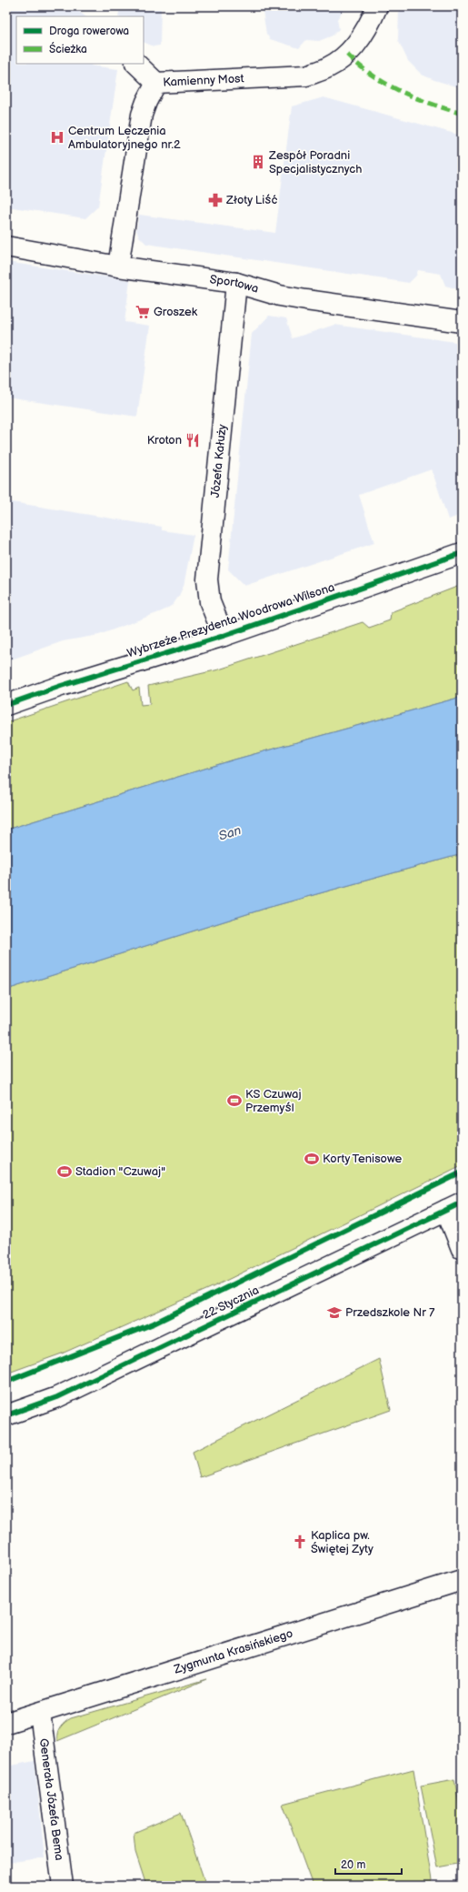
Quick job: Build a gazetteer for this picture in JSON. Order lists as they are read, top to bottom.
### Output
{
  "streets": {
    "street": [
      "Kamienny Most",
      "Sportowa",
      "Józefa Kałuży",
      "Wybrzeże Prezydenta Woodrowa Wilsona",
      "22 Stycznia",
      "Zygmunta Krasińskiego",
      "Generała Józefa Bema"
    ]
  },
  "crossings": [
    ["Kamienny Most", "Sportowa"],
    ["Sportowa", "Józefa Kałuży"],
    ["Józefa Kałuży", "Wybrzeże Prezydenta Woodrowa Wilsona"],
    ["Zygmunta Krasińskiego", "Generała Józefa Bema"]
  ],
  "water": ["San"],
  "places": {
    "hospital": ["Centrum Leczenia Ambulatoryjnego nr.2"],
    "building": ["Zespół Poradni Specjalistycznych"],
    "pharmacy": ["Złoty Liść"],
    "supermarket": ["Groszek"],
    "restaurant": ["Kroton"],
    "sports": ["KS Czuwaj Przemyśl", "Korty Tenisowe", "Stadion \"Czuwaj\""],
    "school or university": ["Przedszkole Nr 7"],
    "church": ["Kaplica pw. Świętej Zyty"]
  },
  "legend": ["Droga rowerowa", "Ścieżka"],
  "scale_bar": "20 m"
}
